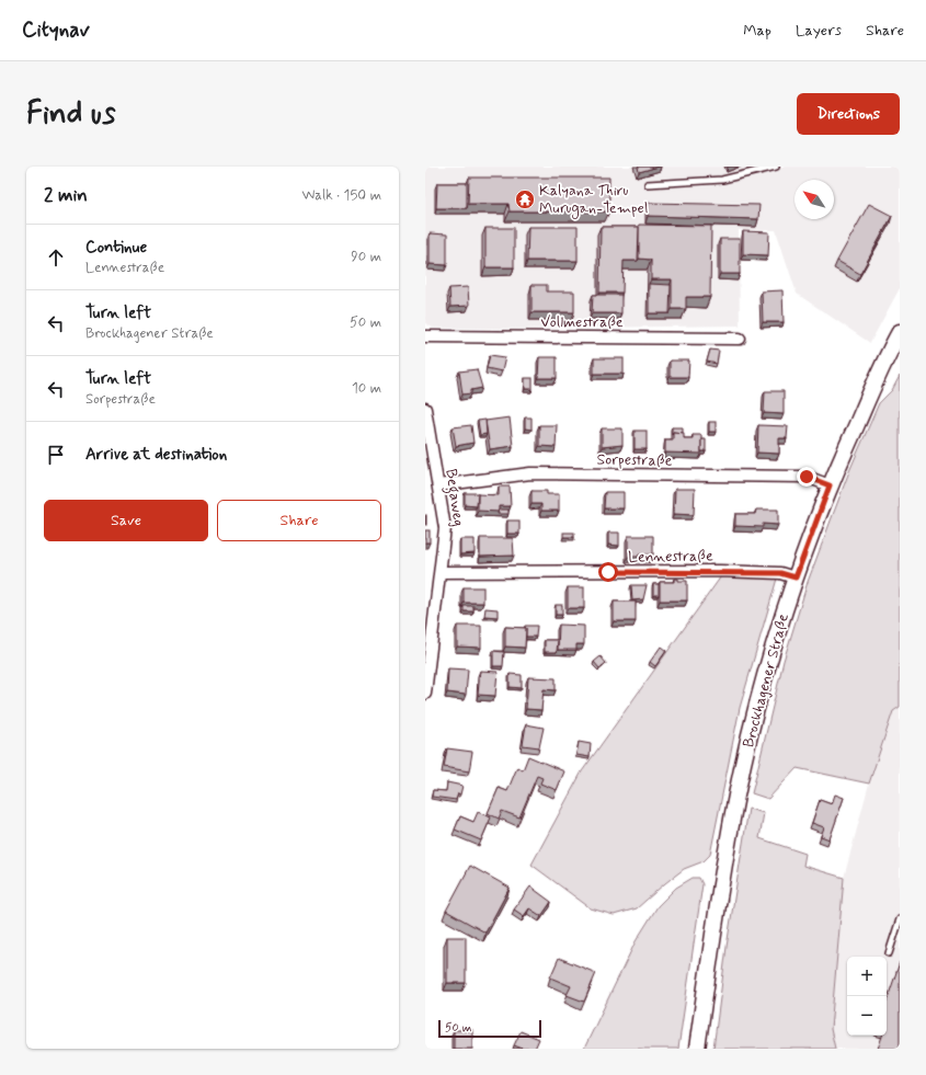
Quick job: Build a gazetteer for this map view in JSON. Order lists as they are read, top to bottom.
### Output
{
  "streets": {
    "main road": ["Brockhagener Straße"],
    "street": [
      "Vollmestraße",
      "Sorpestraße",
      "Begaweg",
      "Lennestraße"
    ]
  },
  "crossings": [
    ["Sorpestraße", "Begaweg"],
    ["Sorpestraße", "Brockhagener Straße"],
    ["Begaweg", "Lennestraße"],
    ["Lennestraße", "Brockhagener Straße"]
  ],
  "places": {
    "temple": ["Kalyana Thiru Murugan-Tempel"]
  },
  "scale_bar": "50 m",
  "north": "top left",
  "page": {
    "header": "Citynav",
    "nav": ["Map", "Layers", "Share"],
    "buttons": [
      "Directions",
      ["Save", "Share"]
    ],
    "title": "Find us",
    "heading": ["2 min", "Walk · 150 m"],
    "list": [
      ["Continue", "Lennestraße", "90 m"],
      ["Turn left", "Brockhagener Straße", "50 m"],
      ["Turn left", "Sorpestraße", "10 m"],
      "Arrive at destination"
    ],
    "map_buttons": ["+", "−"],
    "scale": "50 m"
  }
}
